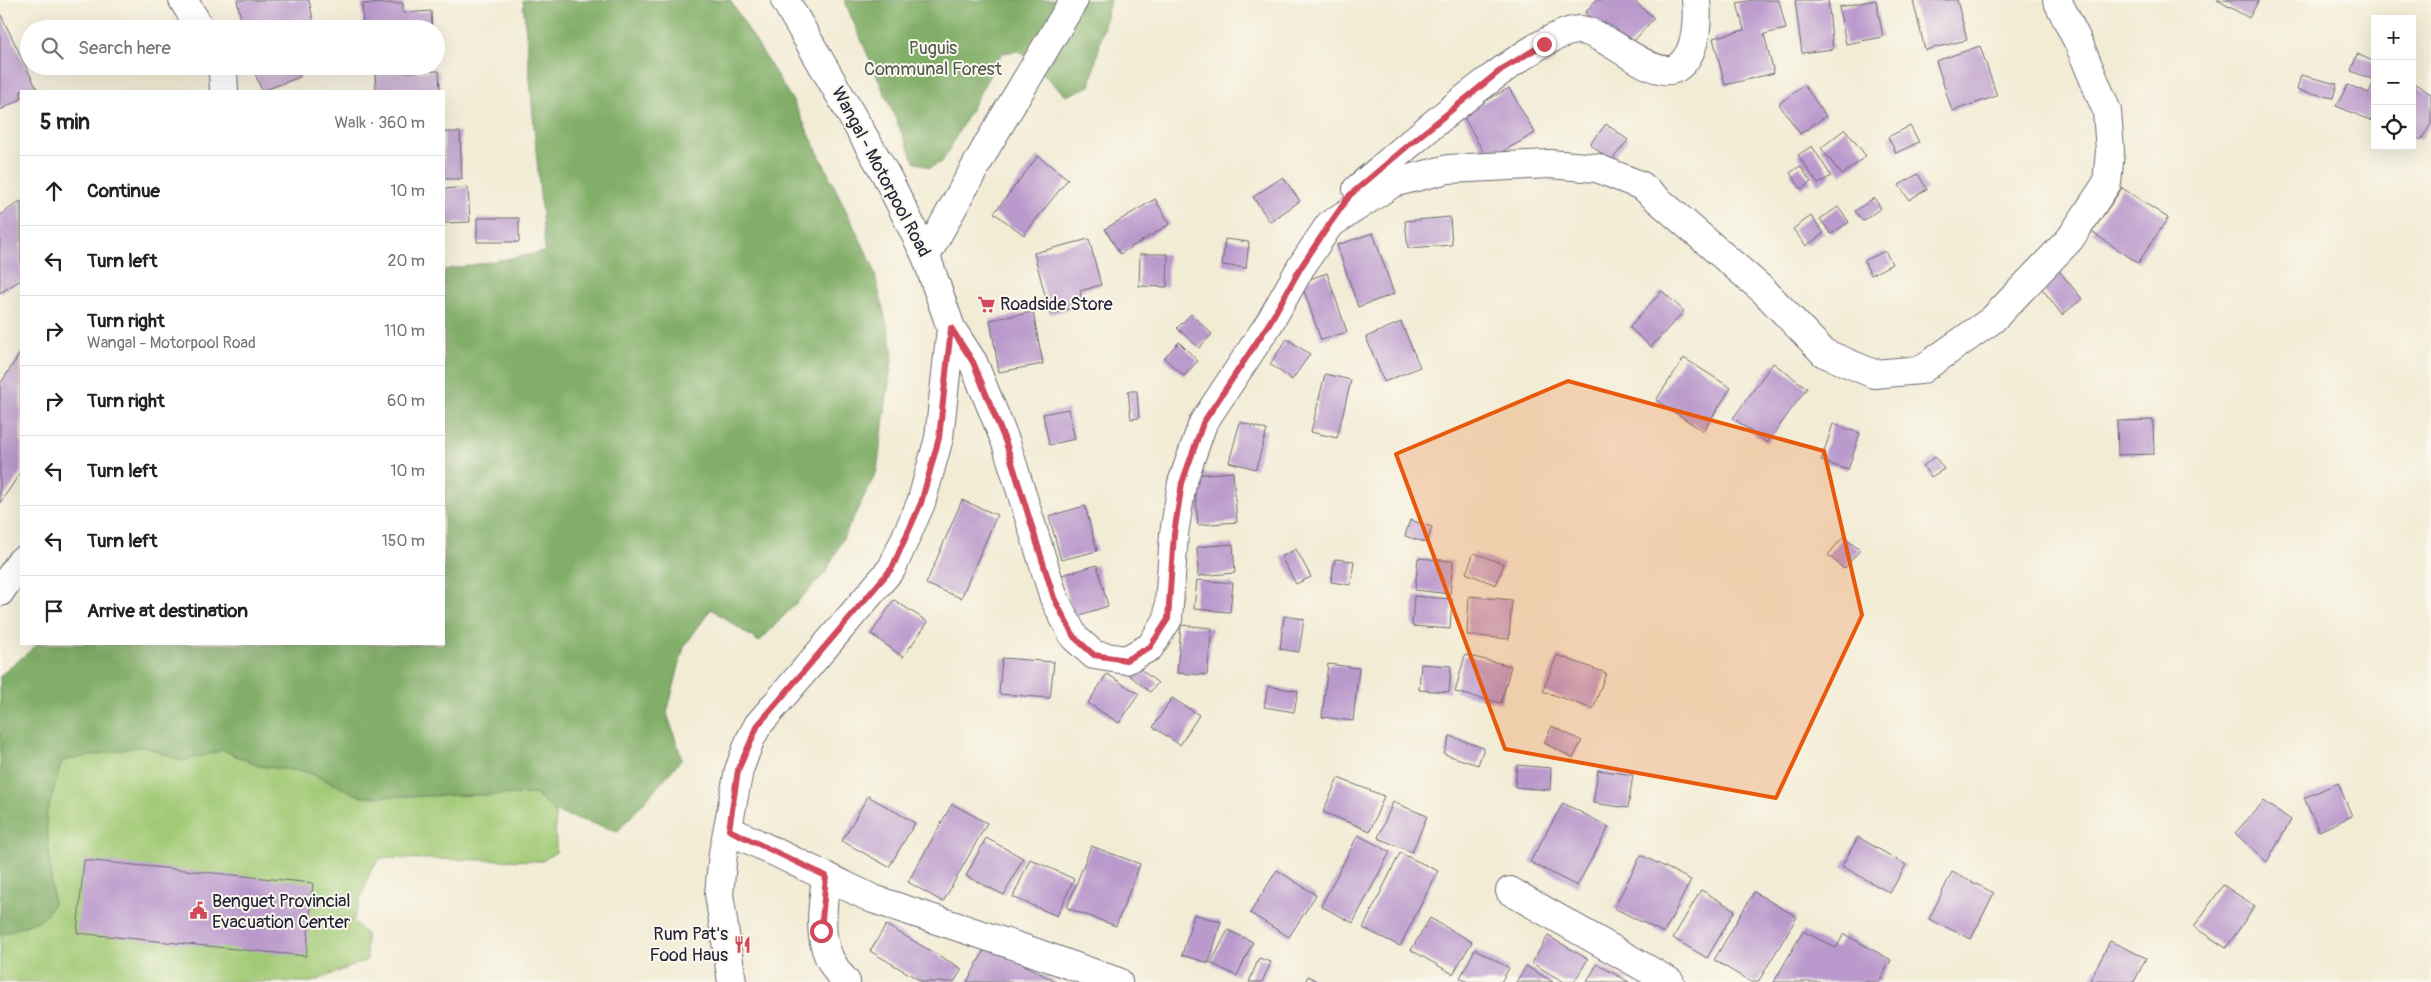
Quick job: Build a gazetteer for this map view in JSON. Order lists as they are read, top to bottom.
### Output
{
  "streets": {
    "street": ["Wangal - Motorpool Road"]
  },
  "parks": ["Puguis Communal Forest"],
  "places": {
    "supermarket": ["Roadside Store"],
    "public building": ["Benguet Provincial Evacuation Center"],
    "restaurant": ["Rum Pat's Food Haus"]
  },
  "page": {
    "map_buttons": ["+", "−"],
    "search": "Search here",
    "heading": ["5 min", "Walk · 360 m"],
    "list": [
      ["Continue", "10 m"],
      ["Turn left", "20 m"],
      ["Turn right", "Wangal - Motorpool Road", "110 m"],
      ["Turn right", "60 m"],
      ["Turn left", "10 m"],
      ["Turn left", "150 m"],
      "Arrive at destination"
    ]
  }
}
